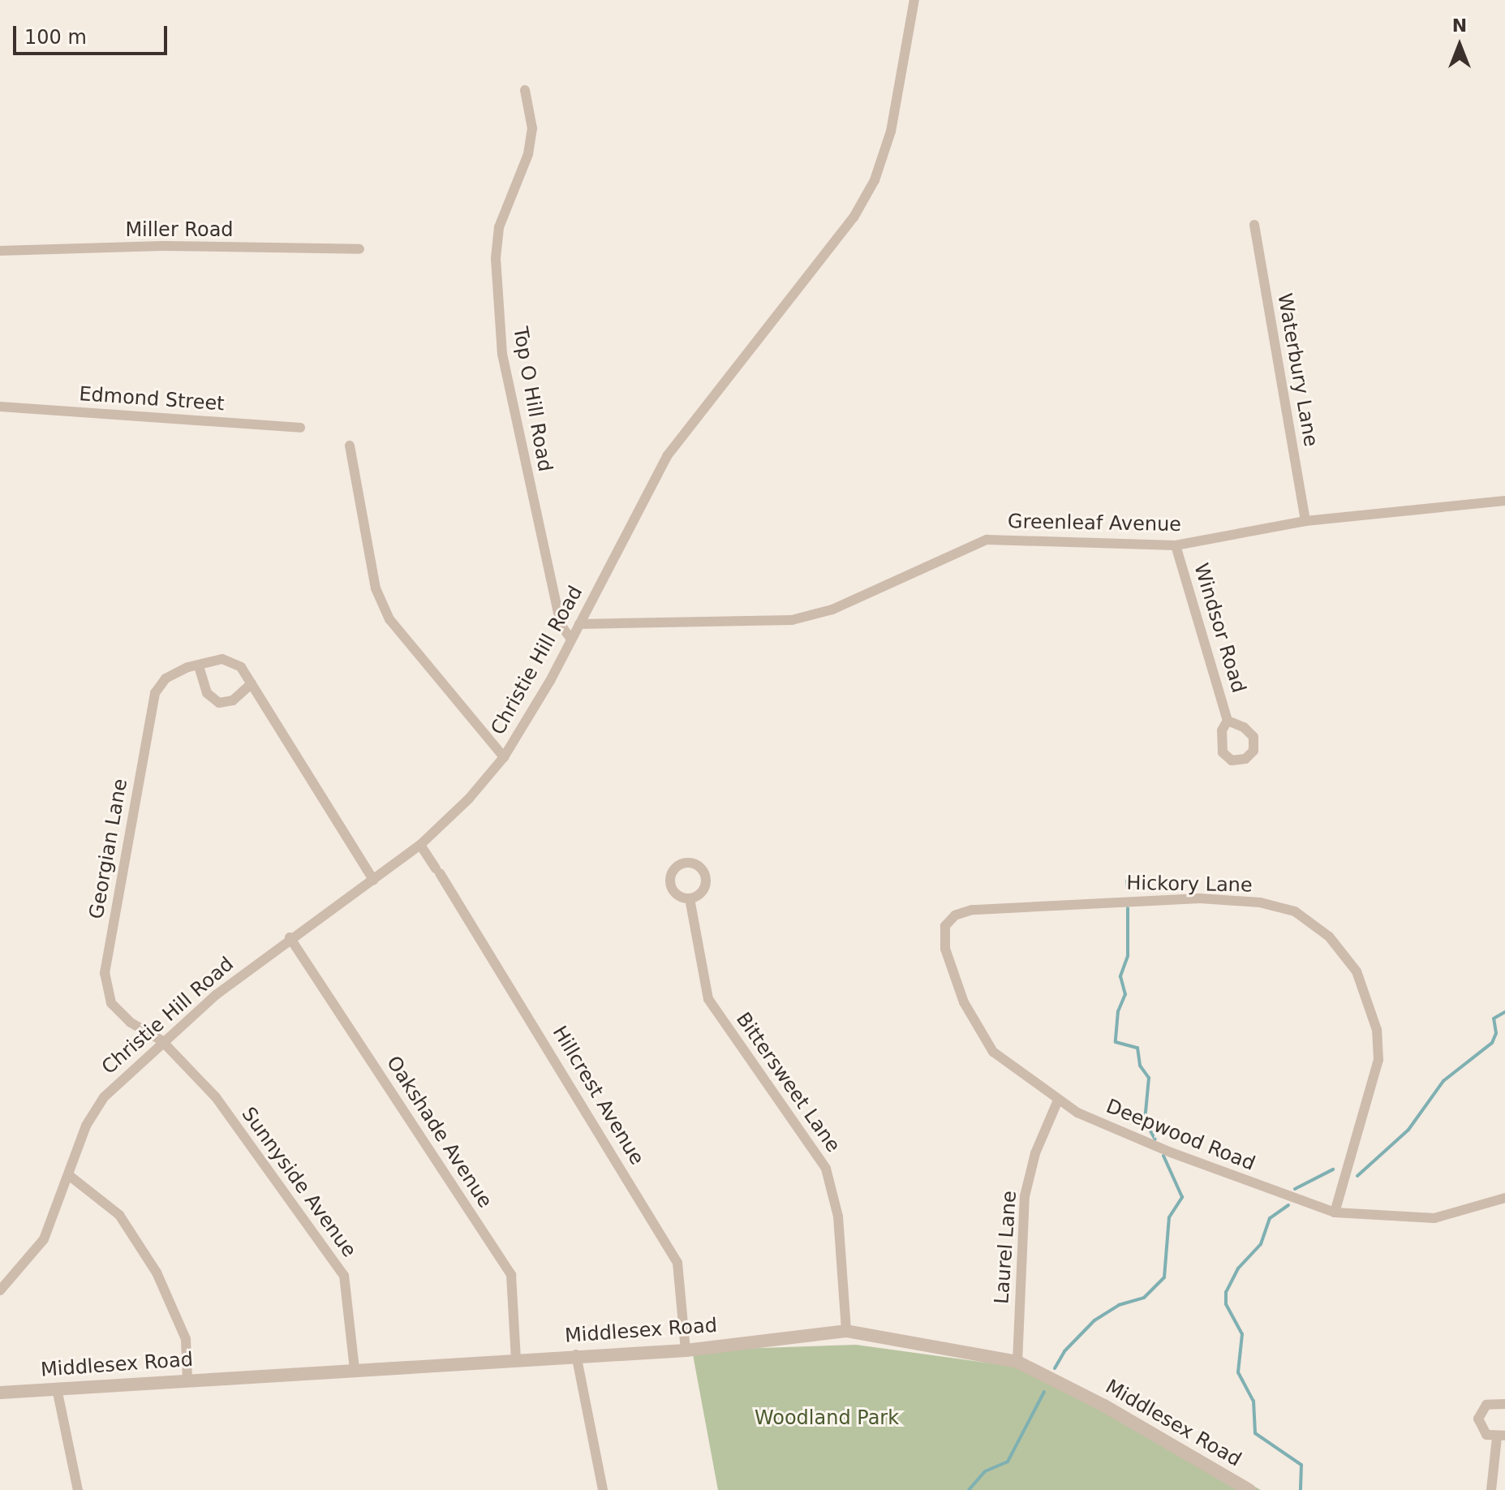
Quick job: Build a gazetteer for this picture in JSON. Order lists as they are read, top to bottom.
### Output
{
  "streets": {
    "street": [
      "Miller Road",
      "Waterbury Lane",
      "Edmond Street",
      "Top O Hill Road",
      "Greenleaf Avenue",
      "Windsor Road",
      "Christie Hill Road",
      "Georgian Lane",
      "Hickory Lane",
      "Bittersweet Lane",
      "Hillcrest Avenue",
      "Oakshade Avenue",
      "Deepwood Road",
      "Sunnyside Avenue",
      "Laurel Lane",
      "Middlesex Road"
    ]
  },
  "crossings": [
    ["Waterbury Lane", "Greenleaf Avenue"],
    ["Top O Hill Road", "Christie Hill Road"],
    ["Greenleaf Avenue", "Windsor Road"],
    ["Greenleaf Avenue", "Christie Hill Road"],
    ["Christie Hill Road", "Georgian Lane"],
    ["Christie Hill Road", "Hillcrest Avenue"],
    ["Christie Hill Road", "Oakshade Avenue"],
    ["Christie Hill Road", "Sunnyside Avenue"],
    ["Georgian Lane", "Sunnyside Avenue"],
    ["Hickory Lane", "Deepwood Road"],
    ["Bittersweet Lane", "Middlesex Road"],
    ["Hillcrest Avenue", "Middlesex Road"],
    ["Oakshade Avenue", "Middlesex Road"],
    ["Deepwood Road", "Laurel Lane"],
    ["Sunnyside Avenue", "Middlesex Road"],
    ["Laurel Lane", "Middlesex Road"]
  ],
  "parks": ["Woodland Park"],
  "scale_bar": "100 m",
  "north": "top"
}
